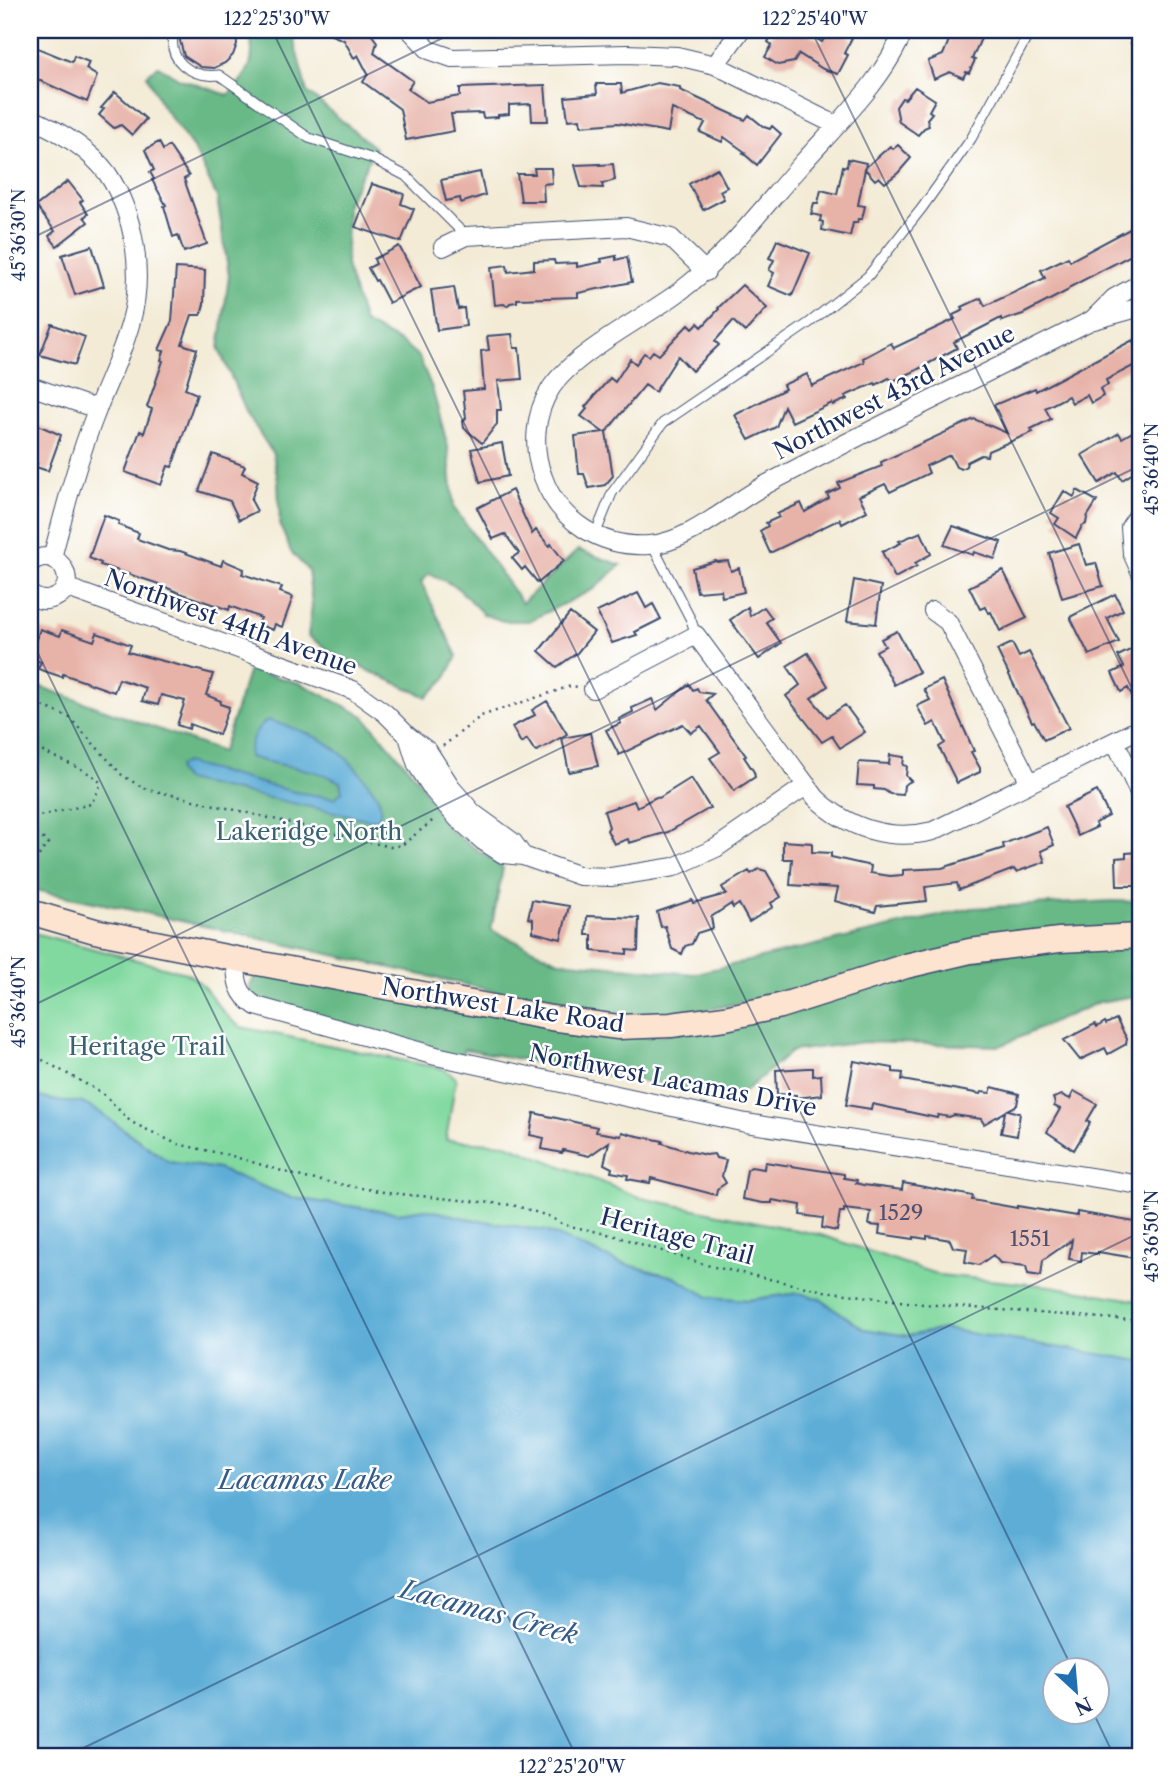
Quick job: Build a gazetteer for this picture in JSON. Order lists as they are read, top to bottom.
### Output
{
  "streets": {
    "main road": ["Northwest Lake Road"],
    "street": ["Northwest 43rd Avenue", "Northwest 44th Avenue", "Northwest Lacamas Drive"],
    "path": ["Heritage Trail"]
  },
  "crossings": [
    ["Northwest Lake Road", "Northwest Lacamas Drive"]
  ],
  "water": ["Lacamas Lake", "Lacamas Creek"],
  "parks": ["Lakeridge North", "Heritage Trail"],
  "house_numbers": ["1529", "1551"],
  "north": "bottom right",
  "coordinates": [
    "122°25'30\"W",
    "122°25'40\"W",
    "45°36'30\"N",
    "45°36'40\"N",
    "45°36'50\"N",
    "122°25'20\"W"
  ]
}
